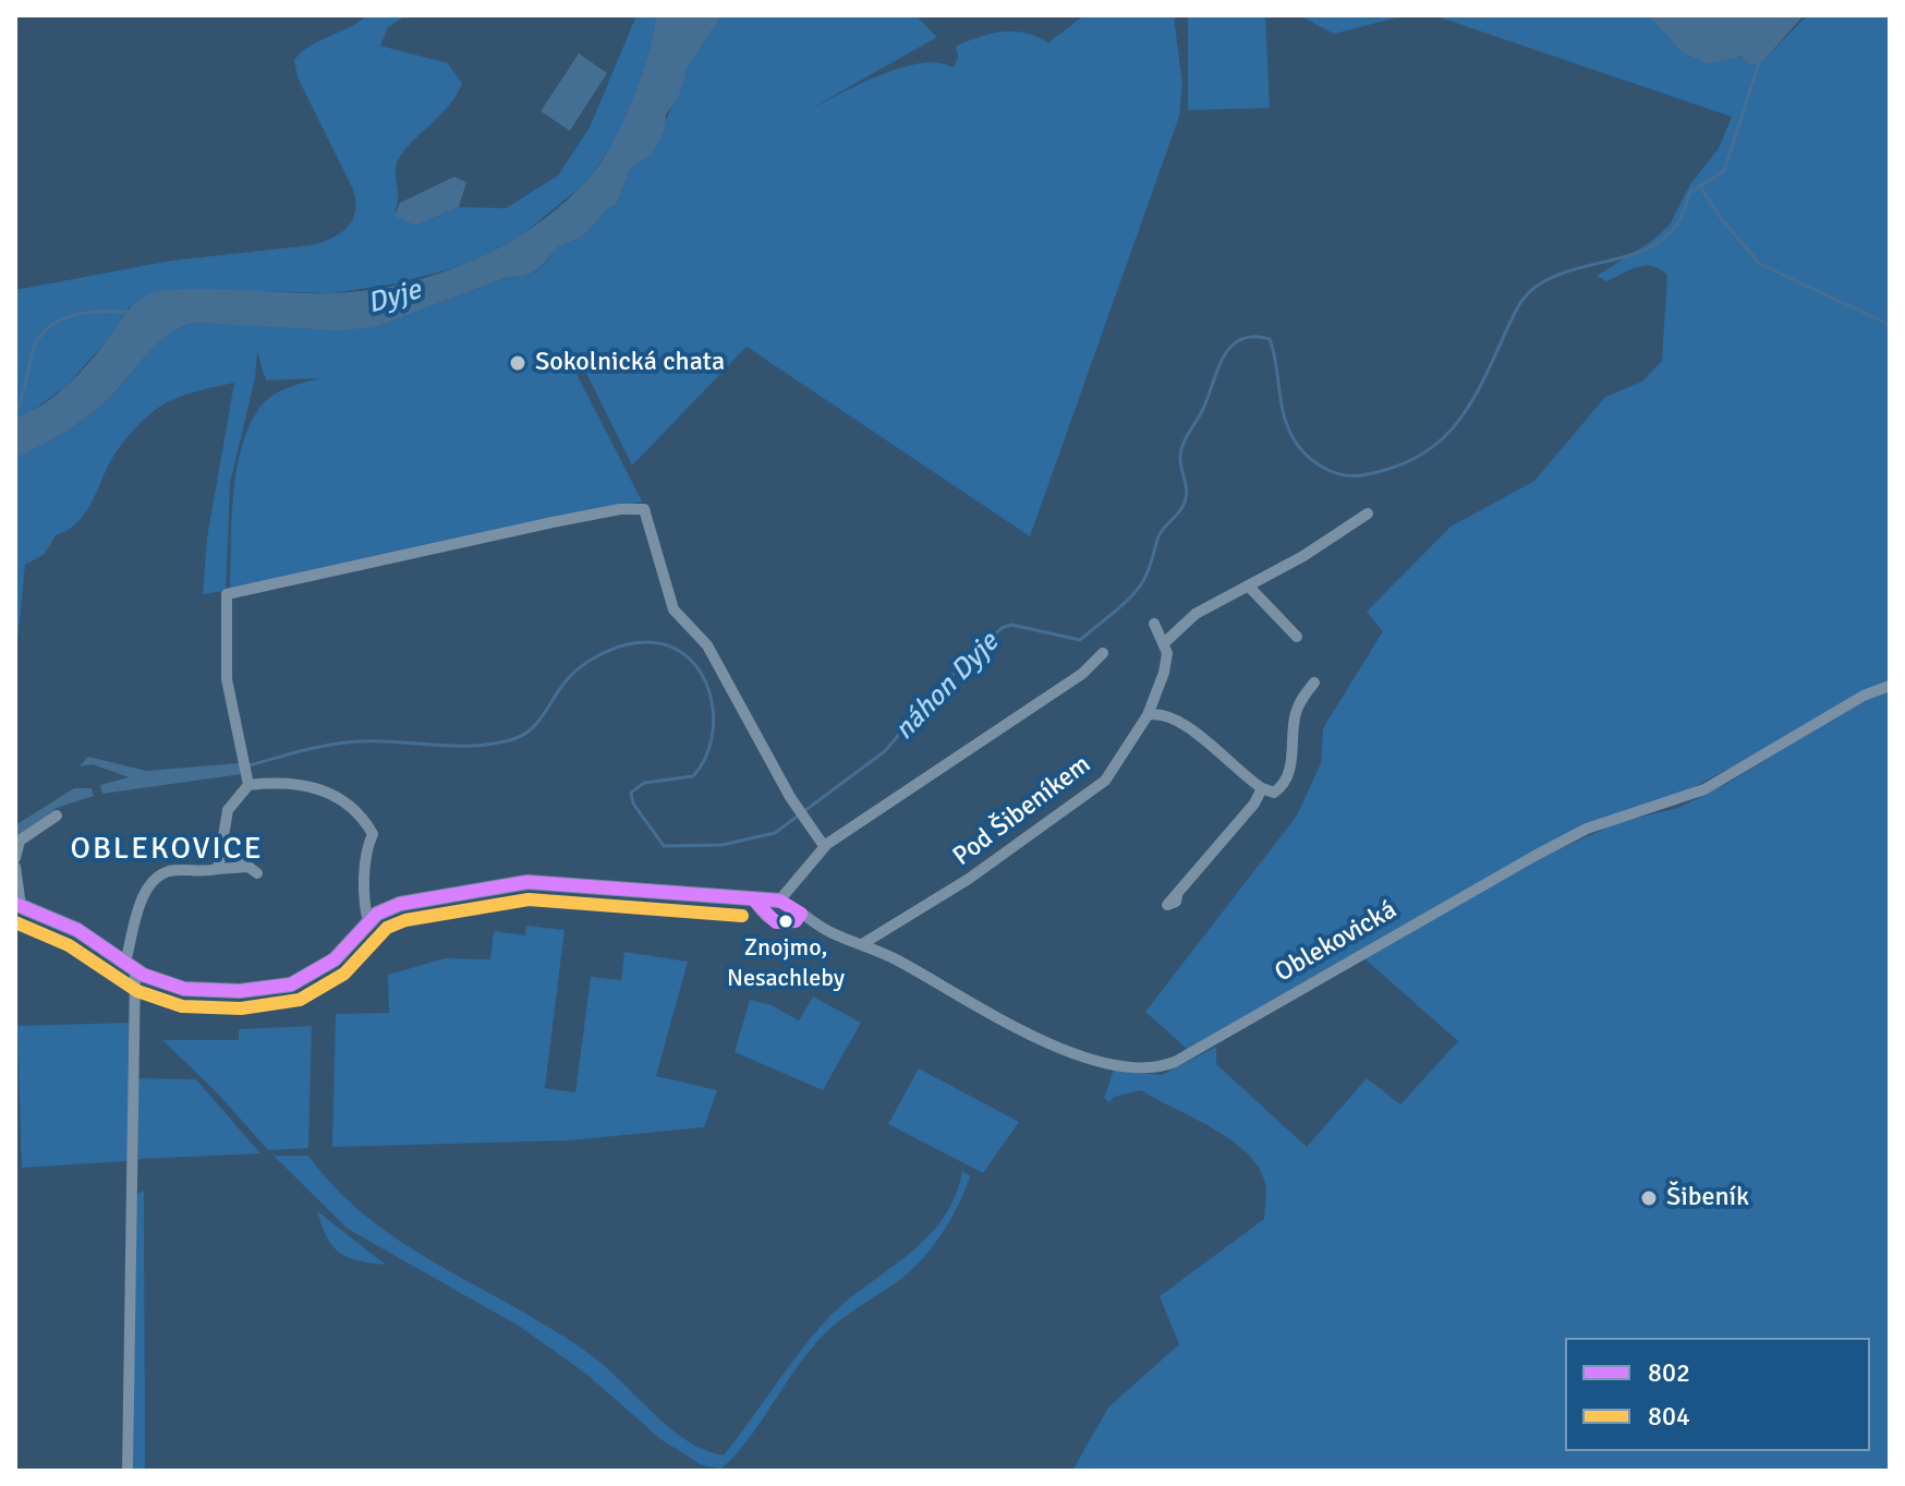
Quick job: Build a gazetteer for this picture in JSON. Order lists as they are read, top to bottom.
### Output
{
  "streets": {
    "street": ["Pod Šibeníkem", "Oblekovická"]
  },
  "crossings": [
    ["Pod Šibeníkem", "Oblekovická"]
  ],
  "districts": ["OBLEKOVICE"],
  "water": ["Dyje", "náhon Dyje"],
  "places": ["Sokolnická chata", "Znojmo, Nesachleby", "Šibeník"],
  "lines": ["transit line 802", "transit line 804"],
  "legend": ["802", "804"]
}
